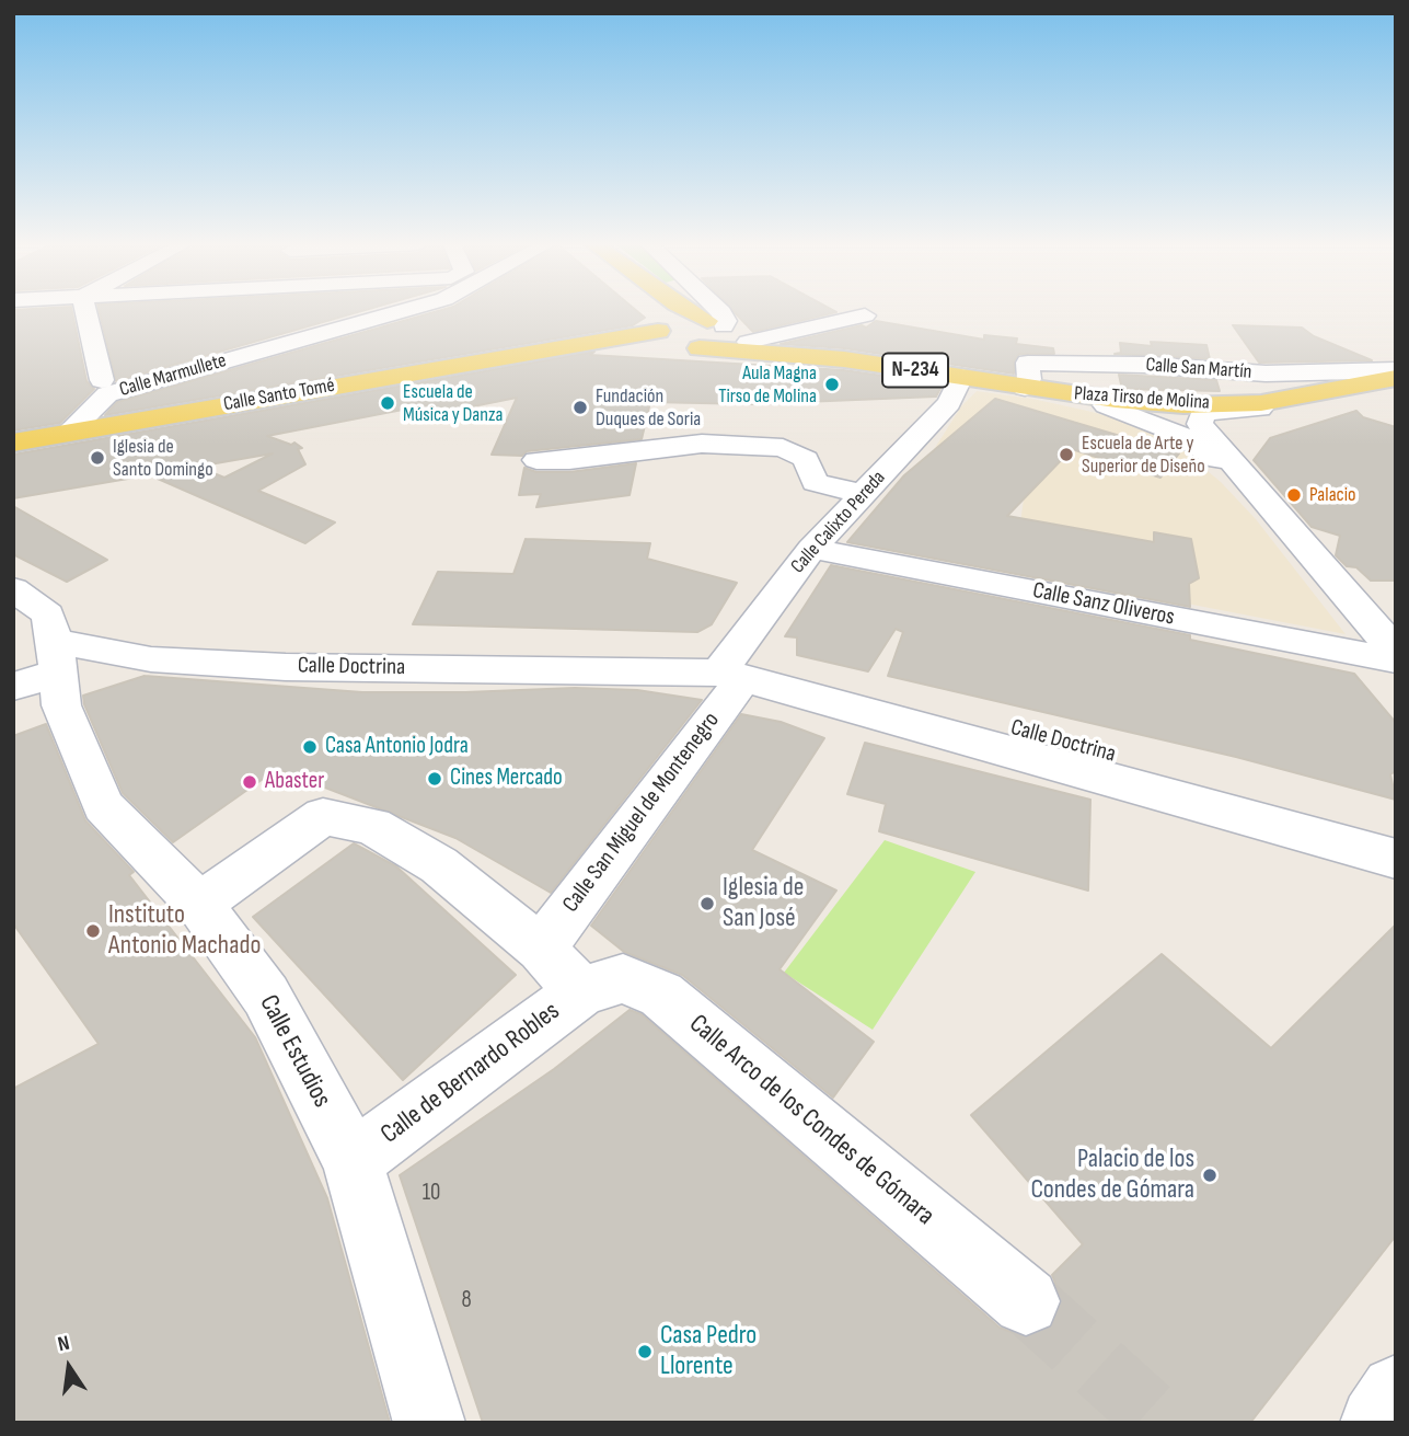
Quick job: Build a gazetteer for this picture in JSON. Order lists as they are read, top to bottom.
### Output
{
  "streets": {
    "main road": ["N-234", "Calle Santo Tomé", "Plaza Tirso de Molina"],
    "street": [
      "Calle San Martín",
      "Calle Marmullete",
      "Calle Calixto Pereda",
      "Calle Sanz Oliveros",
      "Calle Doctrina",
      "Calle San Miguel de Montenegro",
      "Calle Estudios",
      "Calle de Bernardo Robles",
      "Calle Arco de los Condes de Gómara"
    ]
  },
  "crossings": [
    ["Calle San Martín", "N-234"],
    ["Calle San Martín", "Plaza Tirso de Molina"],
    ["N-234", "Calle Santo Tomé"],
    ["N-234", "Plaza Tirso de Molina"],
    ["N-234", "Calle Calixto Pereda"],
    ["Calle Marmullete", "Calle Santo Tomé"],
    ["Calle Calixto Pereda", "Calle Sanz Oliveros"],
    ["Calle Calixto Pereda", "Calle Doctrina"],
    ["Calle Calixto Pereda", "Calle San Miguel de Montenegro"],
    ["Calle Doctrina", "Calle San Miguel de Montenegro"],
    ["Calle Doctrina", "Calle Estudios"],
    ["Calle San Miguel de Montenegro", "Calle de Bernardo Robles"],
    ["Calle Estudios", "Calle de Bernardo Robles"],
    ["Calle de Bernardo Robles", "Calle Arco de los Condes de Gómara"]
  ],
  "places": [
    "Aula Magna Tirso de Molina",
    "Escuela de Música y Danza",
    "Fundación Duques de Soria",
    "Escuela de Arte y Superior de Diseño",
    "Iglesia de Santo Domingo",
    "Palacio",
    "Casa Antonio Jodra",
    "Cines Mercado",
    "Abaster",
    "Iglesia de San José",
    "Instituto Antonio Machado",
    "Palacio de los Condes de Gómara",
    "Casa Pedro Llorente"
  ],
  "house_numbers": ["10", "8"],
  "north": "top"
}
